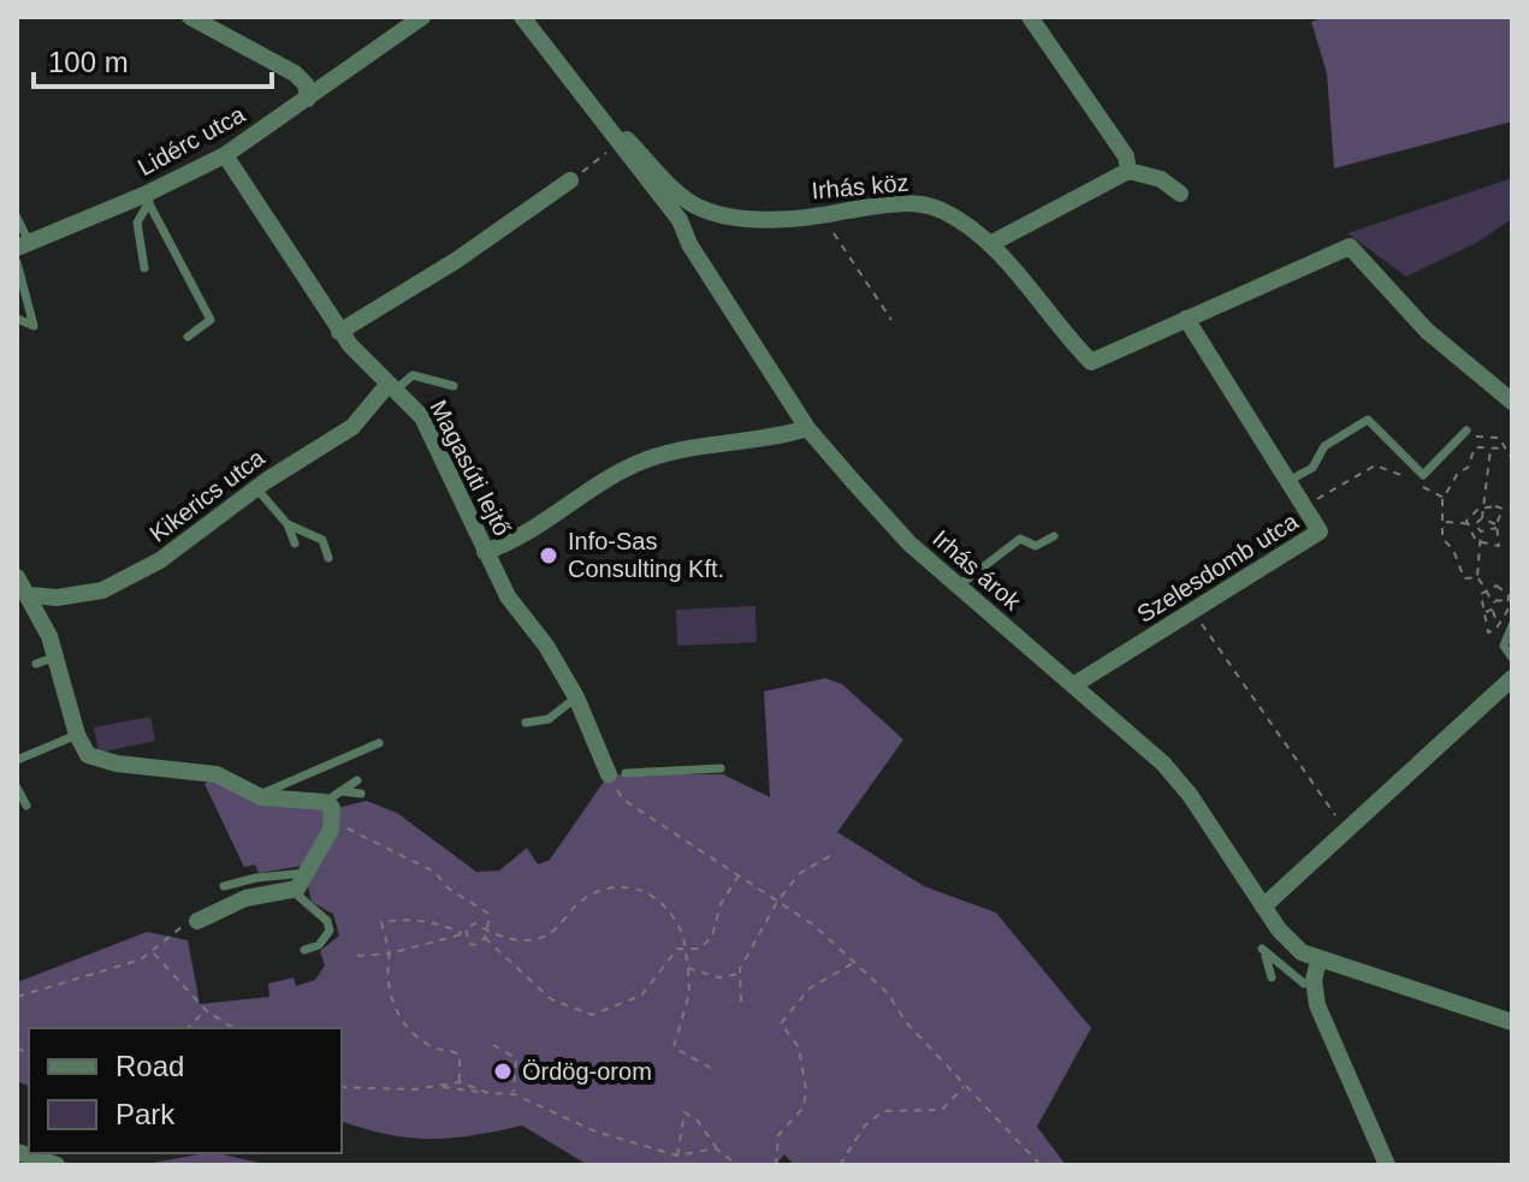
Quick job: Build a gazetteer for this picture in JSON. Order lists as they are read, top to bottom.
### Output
{
  "streets": {
    "street": [
      "Lidérc utca",
      "Irhás köz",
      "Magasúti lejtő",
      "Kikerics utca",
      "Szelesdomb utca",
      "Irhás árok"
    ]
  },
  "crossings": [
    ["Lidérc utca", "Magasúti lejtő"],
    ["Irhás köz", "Szelesdomb utca"],
    ["Irhás köz", "Irhás árok"],
    ["Magasúti lejtő", "Kikerics utca"],
    ["Szelesdomb utca", "Irhás árok"]
  ],
  "places": ["Info-Sas Consulting Kft.", "Ördög-orom"],
  "legend": ["Road", "Park"],
  "scale_bar": "100 m"
}
